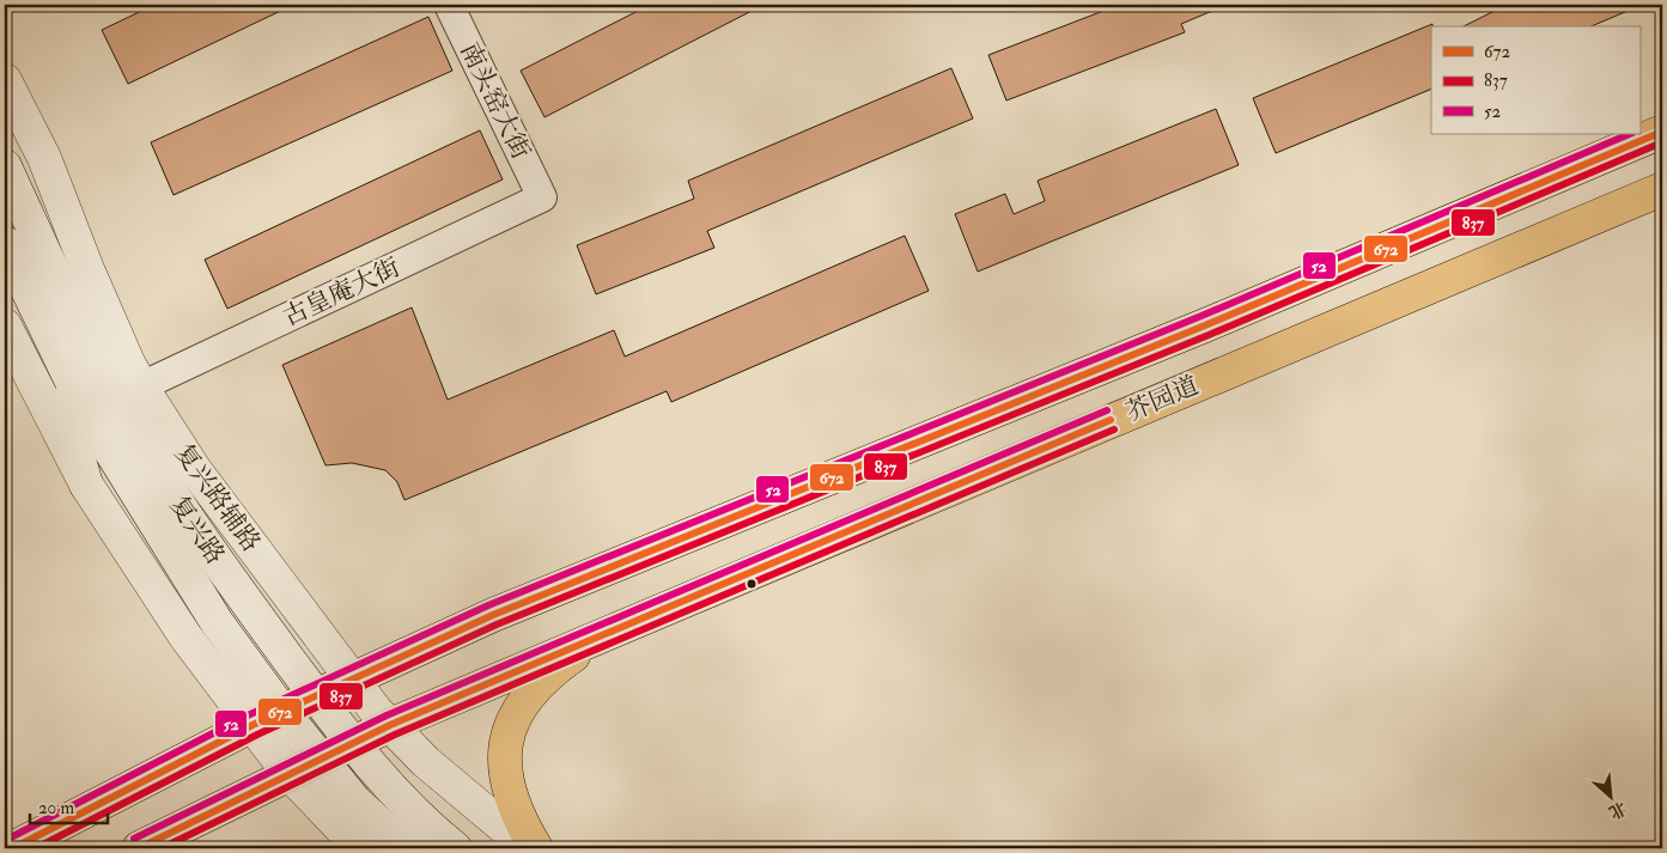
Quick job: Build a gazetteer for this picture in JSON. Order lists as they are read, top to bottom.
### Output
{
  "streets": {
    "main road": ["芥园道", "复兴路辅路", "复兴路"],
    "street": ["南头窑大街", "古皇庵大街"]
  },
  "crossings": [
    ["南头窑大街", "古皇庵大街"],
    ["古皇庵大街", "复兴路辅路"],
    ["芥园道", "复兴路辅路"],
    ["芥园道", "复兴路"]
  ],
  "lines": ["transit line 672", "transit line 52", "transit line 837"],
  "legend": ["672", "837", "52"],
  "scale_bar": "20 m",
  "north": "bottom right"
}
